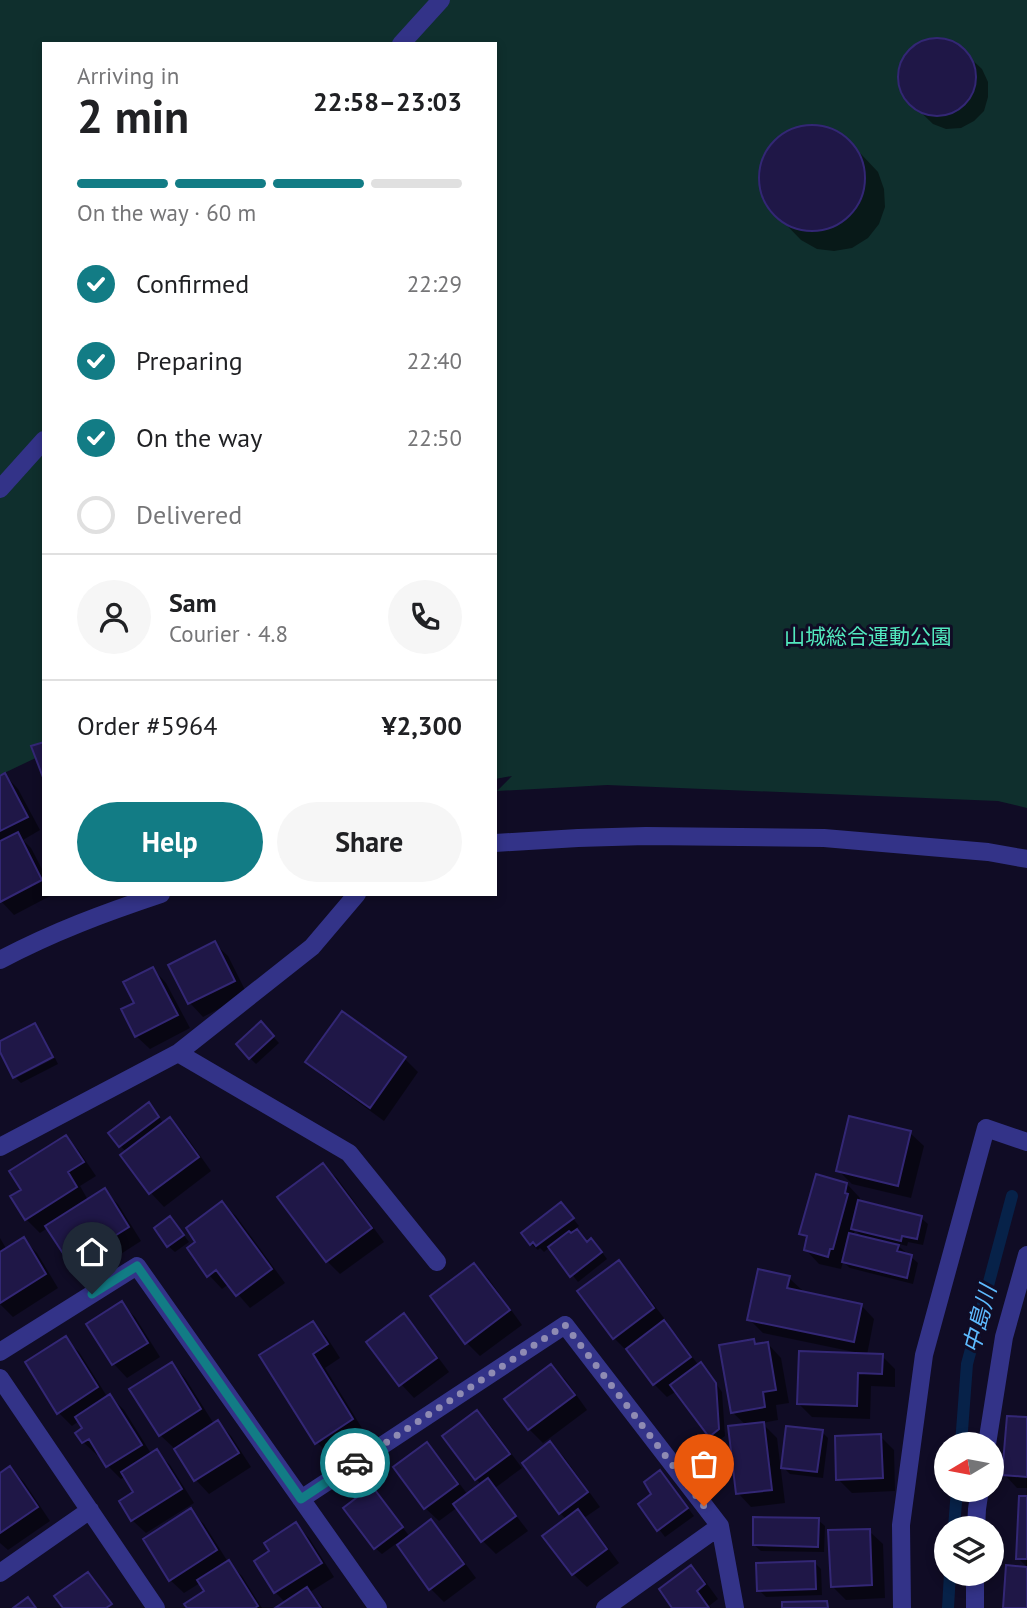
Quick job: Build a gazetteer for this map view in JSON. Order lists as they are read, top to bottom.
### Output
{
  "water": ["中島川"],
  "parks": ["山城総合運動公園"],
  "north": "left",
  "page": {
    "heading": ["2 min", "Arriving in", "22:58–23:03"],
    "panel": [
      "Sam",
      "Courier · 4.8",
      "Order #5964",
      "¥2,300"
    ],
    "bar": "On the way · 60 m",
    "list": [
      ["Confirmed", "22:29"],
      ["Preparing", "22:40"],
      ["On the way", "22:50"],
      "Delivered"
    ],
    "buttons": ["Help", "Share"]
  }
}
